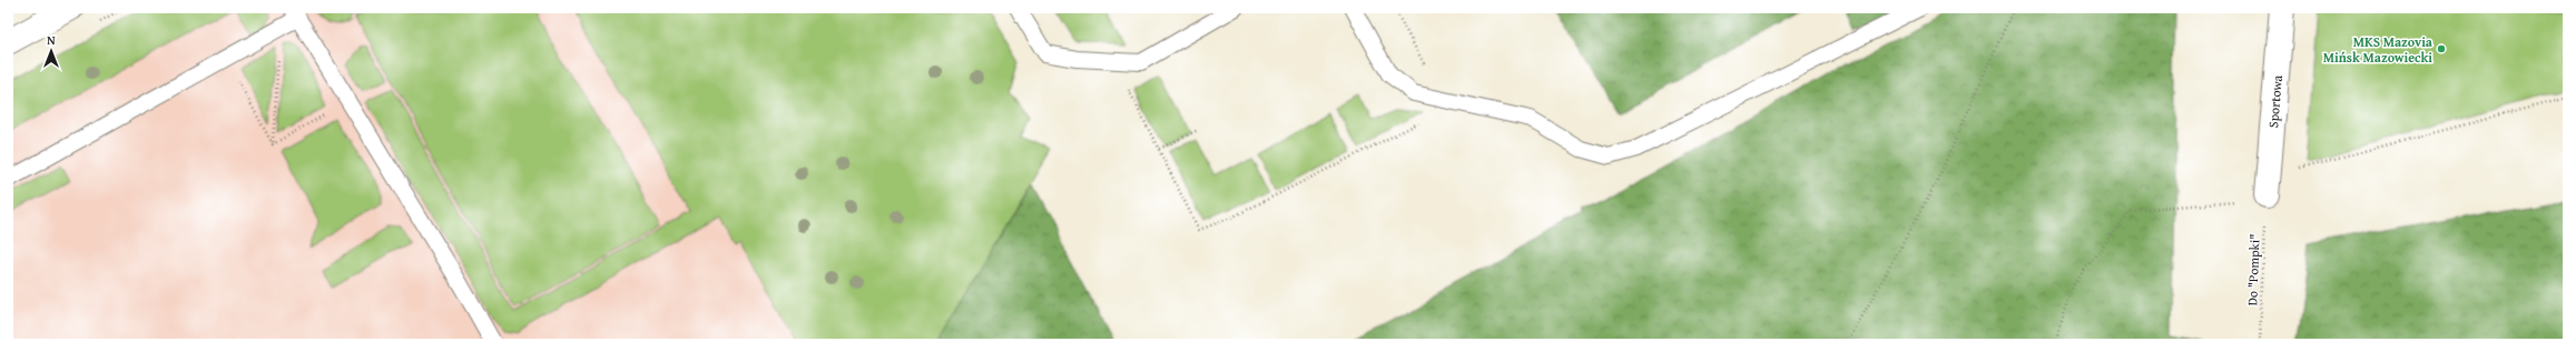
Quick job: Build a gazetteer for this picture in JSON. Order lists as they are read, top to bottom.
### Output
{
  "streets": {
    "street": ["Sportowa"],
    "path": ["Do \"Pompki\""]
  },
  "crossings": [
    ["Sportowa", "Do \"Pompki\""]
  ],
  "places": ["MKS Mazovia Mińsk Mazowiecki"],
  "north": "top"
}
